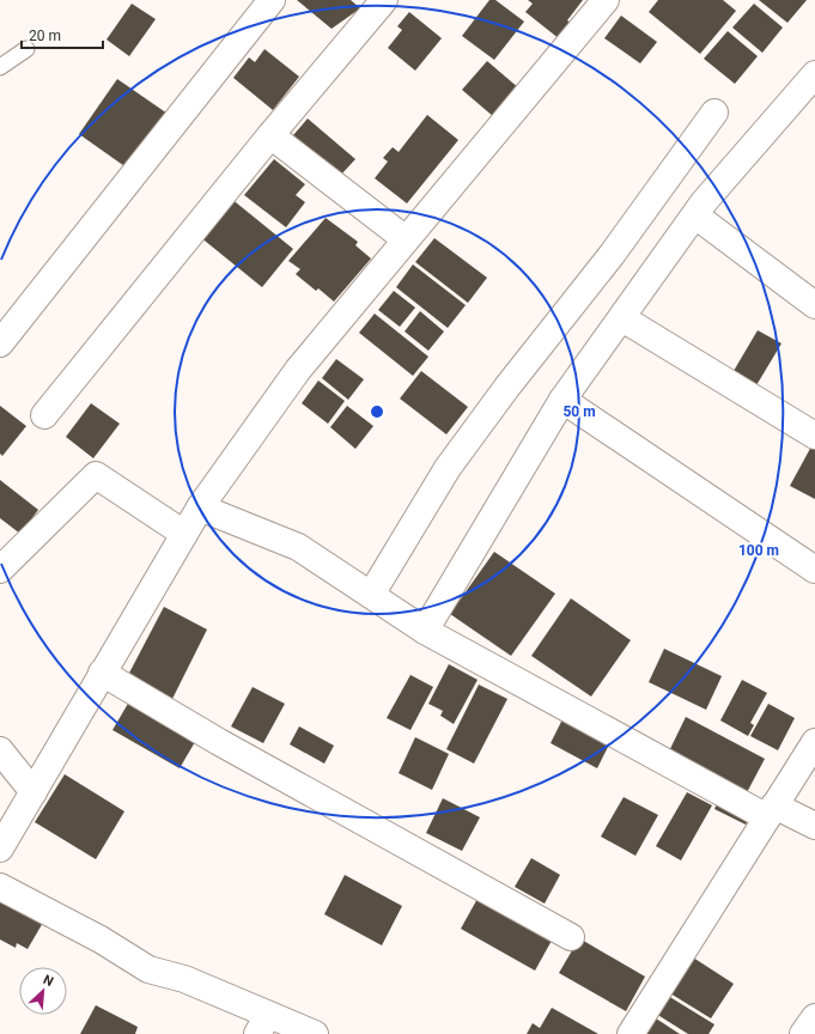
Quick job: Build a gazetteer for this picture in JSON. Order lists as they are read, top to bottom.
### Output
{
  "scale_bar": "20 m",
  "north": "top right",
  "rings": ["50 m", "100 m"]
}
